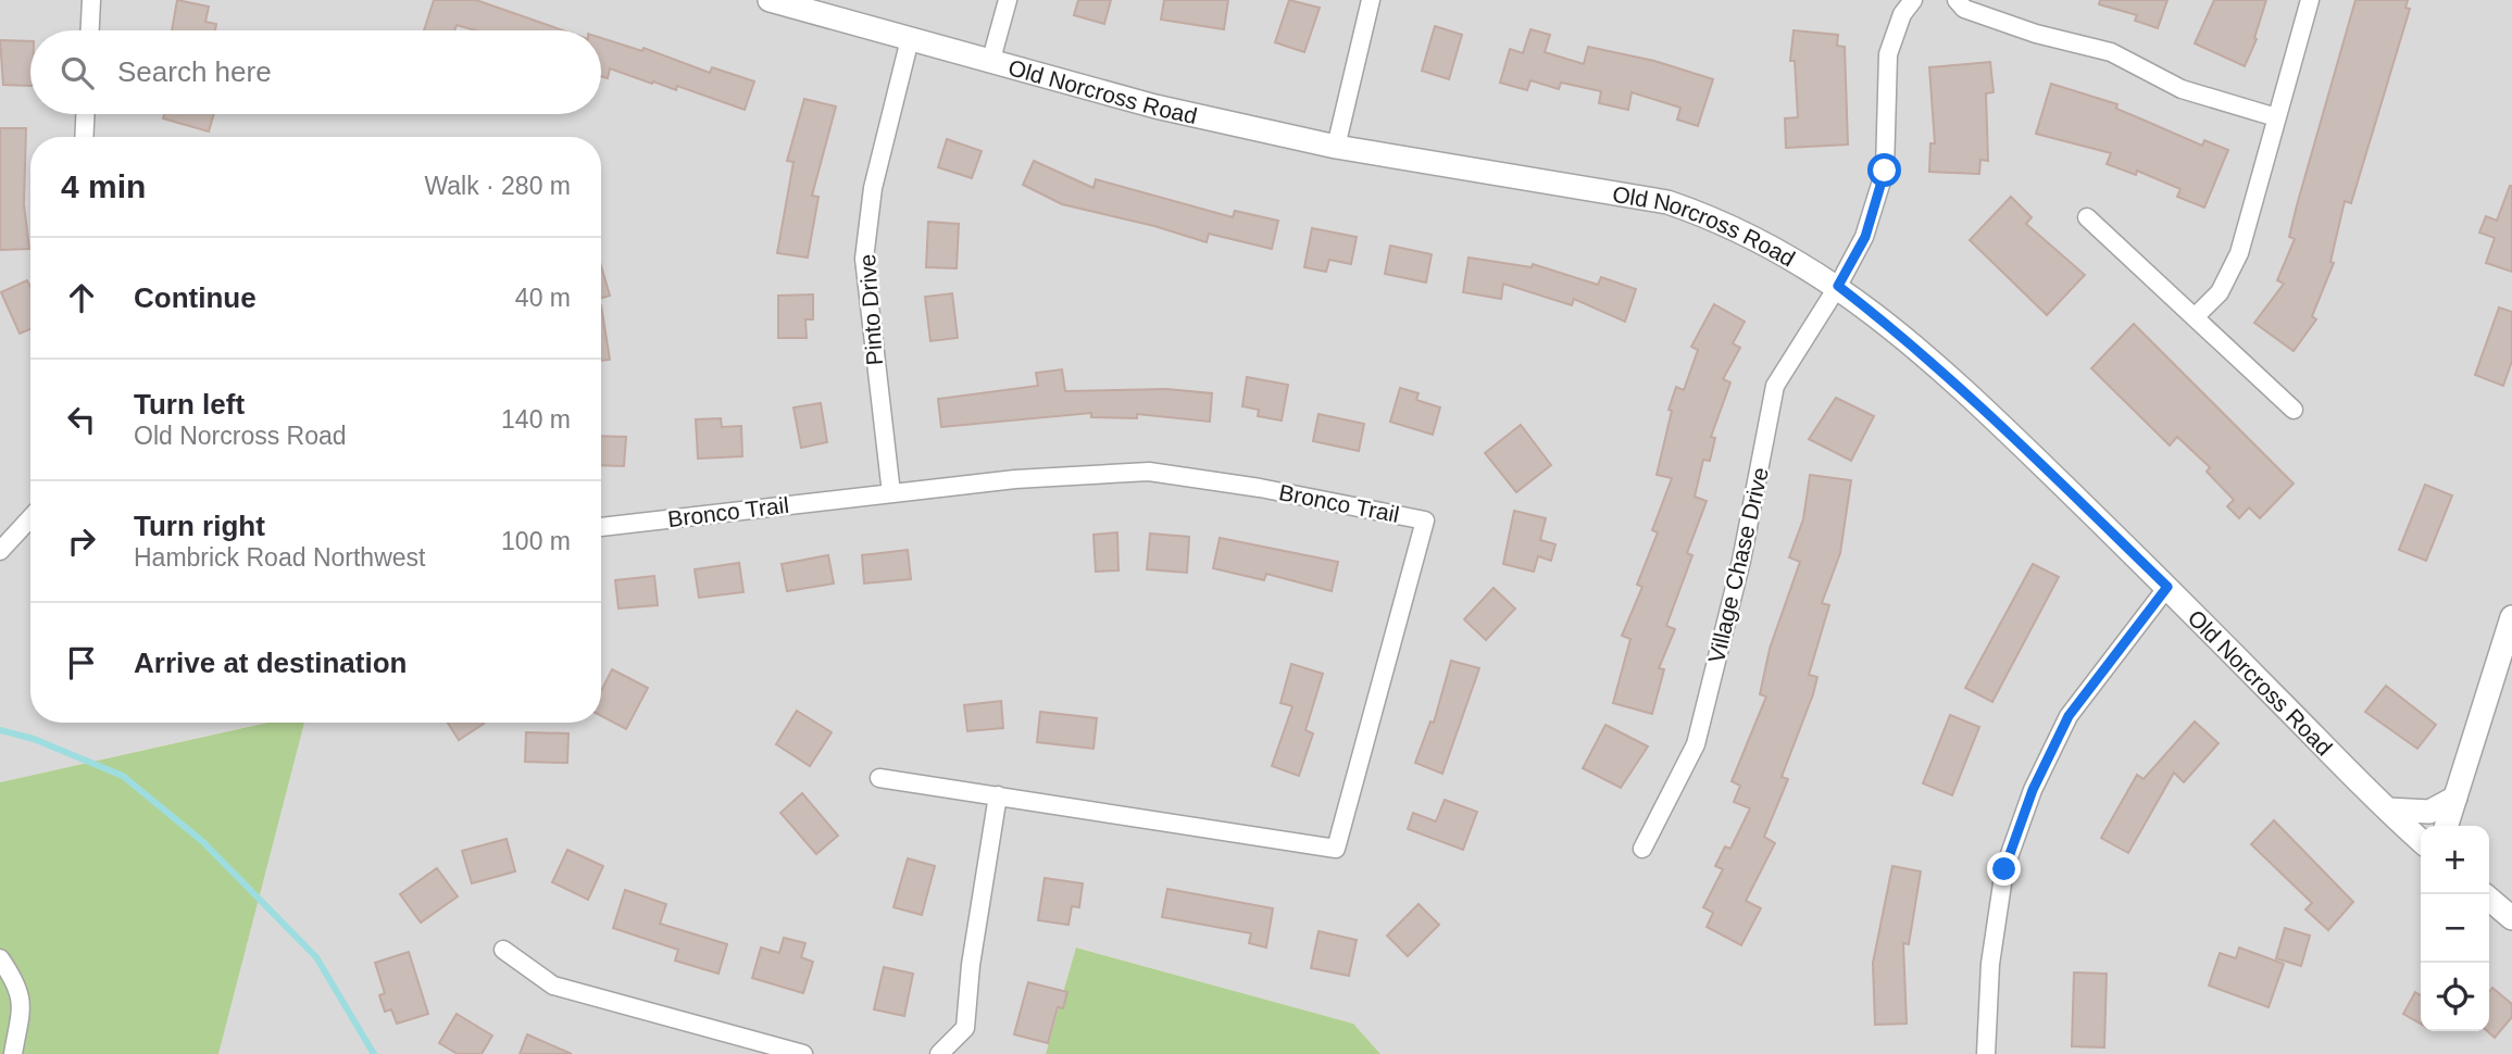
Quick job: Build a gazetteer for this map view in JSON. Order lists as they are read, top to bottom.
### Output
{
  "streets": {
    "street": [
      "Old Norcross Road",
      "Pinto Drive",
      "Bronco Trail",
      "Village Chase Drive"
    ]
  },
  "crossings": [
    ["Old Norcross Road", "Pinto Drive"],
    ["Old Norcross Road", "Village Chase Drive"],
    ["Pinto Drive", "Bronco Trail"]
  ],
  "page": {
    "search": "Search here",
    "heading": ["4 min", "Walk · 280 m"],
    "list": [
      ["Continue", "40 m"],
      ["Turn left", "Old Norcross Road", "140 m"],
      ["Turn right", "Hambrick Road Northwest", "100 m"],
      "Arrive at destination"
    ],
    "map_buttons": ["+", "−"]
  }
}
